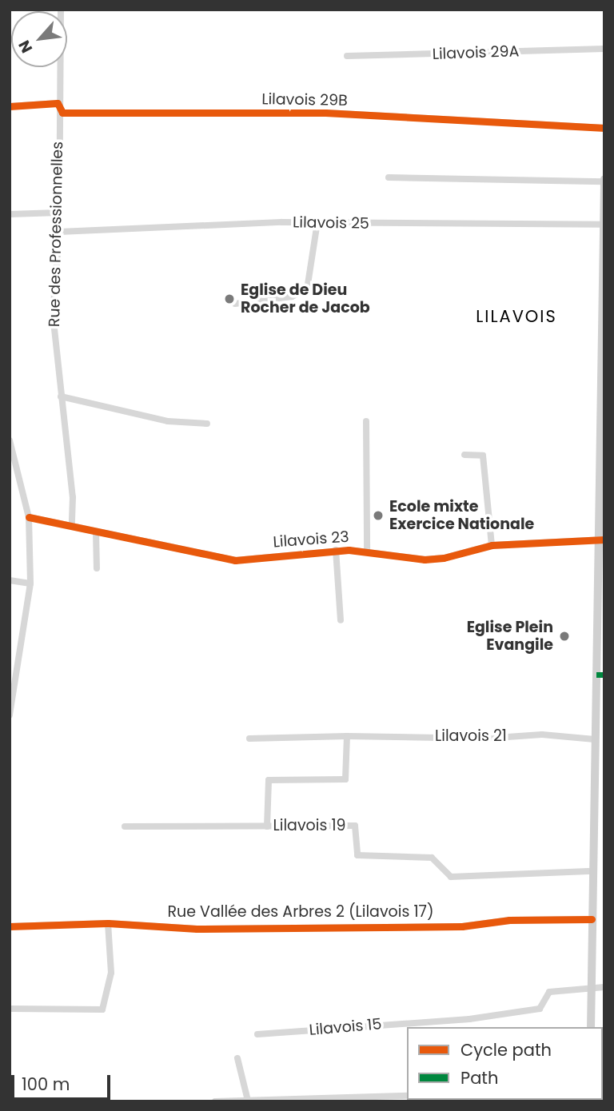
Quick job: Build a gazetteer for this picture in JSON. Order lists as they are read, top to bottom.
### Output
{
  "streets": {
    "street": [
      "Lilavois 29A",
      "Lilavois 29B",
      "Lilavois 25",
      "Rue des Professionnelles",
      "Lilavois 23",
      "Lilavois 21",
      "Lilavois 19",
      "Rue Vallée des Arbres 2 (Lilavois 17)",
      "Lilavois 15"
    ]
  },
  "crossings": [
    ["Lilavois 29B", "Rue des Professionnelles"],
    ["Lilavois 25", "Rue des Professionnelles"],
    ["Rue des Professionnelles", "Lilavois 23"]
  ],
  "districts": ["LILAVOIS"],
  "places": ["Eglise de Dieu Rocher de Jacob", "Ecole mixte Exercice Nationale", "Eglise Plein Evangile"],
  "legend": ["Cycle path", "Path"],
  "scale_bar": "100 m",
  "north": "bottom left"
}
